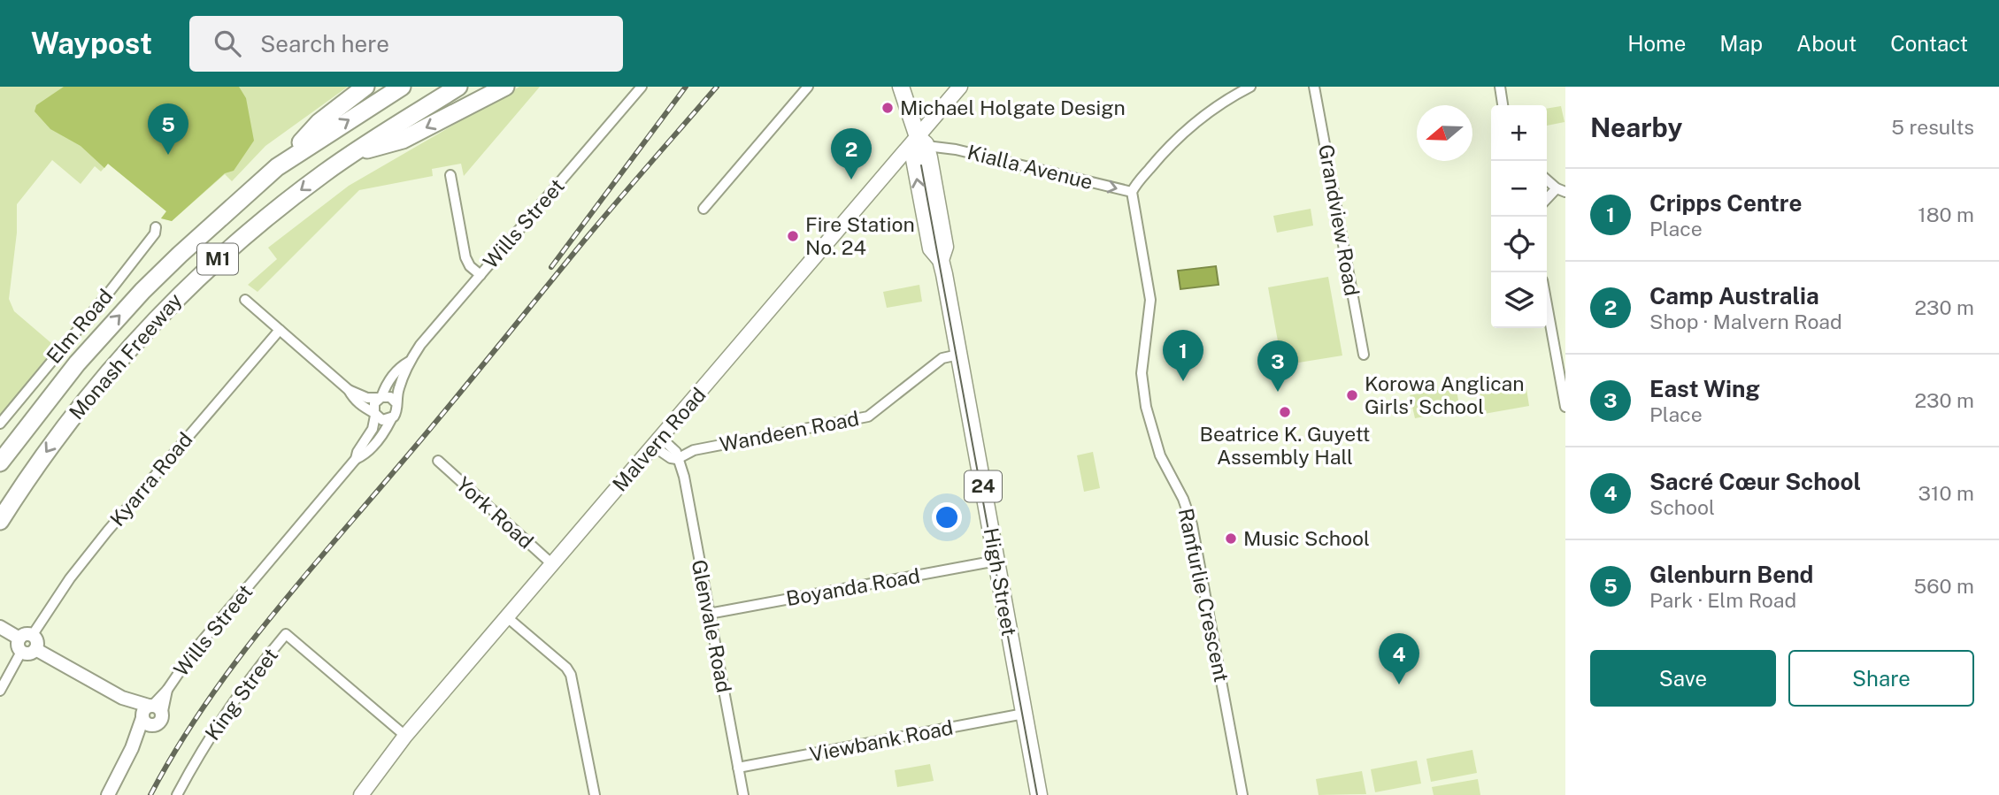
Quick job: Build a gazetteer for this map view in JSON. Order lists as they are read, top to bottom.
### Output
{
  "streets": {
    "highway": ["M1", "Monash Freeway"],
    "main road": ["Malvern Road", "24", "High Street"],
    "street": [
      "Kialla Avenue",
      "Grandview Road",
      "Wills Street",
      "Elm Road",
      "Wandeen Road",
      "Kyarra Road",
      "York Road",
      "Boyanda Road",
      "Ranfurlie Crescent",
      "Glenvale Road",
      "King Street",
      "Viewbank Road"
    ]
  },
  "crossings": [
    ["Kialla Avenue", "Malvern Road"],
    ["Kialla Avenue", "High Street"],
    ["Kialla Avenue", "Ranfurlie Crescent"],
    ["Wandeen Road", "High Street"],
    ["Wandeen Road", "Glenvale Road"],
    ["Malvern Road", "York Road"],
    ["Malvern Road", "High Street"],
    ["Malvern Road", "King Street"],
    ["High Street", "Boyanda Road"],
    ["High Street", "Viewbank Road"],
    ["Boyanda Road", "Glenvale Road"],
    ["Glenvale Road", "Viewbank Road"]
  ],
  "one_way": ["Kialla Avenue"],
  "places": [
    "Michael Holgate Design",
    "Fire Station No. 24",
    "Korowa Anglican Girls' School",
    "Beatrice K. Guyett Assembly Hall",
    "Music School"
  ],
  "north": "left",
  "page": {
    "header": "Waypost",
    "search": "Search here",
    "nav": [
      "Home",
      "Map",
      "About",
      "Contact"
    ],
    "heading": ["Nearby", "5 results"],
    "pins": [
      "5",
      "2",
      "1",
      "3",
      "4"
    ],
    "map_buttons": ["+", "−"],
    "list": [
      {
        "mark": "1",
        "name": "Cripps Centre",
        "note": "Place",
        "value": "180 m"
      },
      {
        "mark": "2",
        "name": "Camp Australia",
        "note": "Shop · Malvern Road",
        "value": "230 m"
      },
      {
        "mark": "3",
        "name": "East Wing",
        "note": "Place",
        "value": "230 m"
      },
      {
        "mark": "4",
        "name": "Sacré Cœur School",
        "note": "School",
        "value": "310 m"
      },
      {
        "mark": "5",
        "name": "Glenburn Bend",
        "note": "Park · Elm Road",
        "value": "560 m"
      }
    ],
    "buttons": ["Save", "Share"]
  }
}
